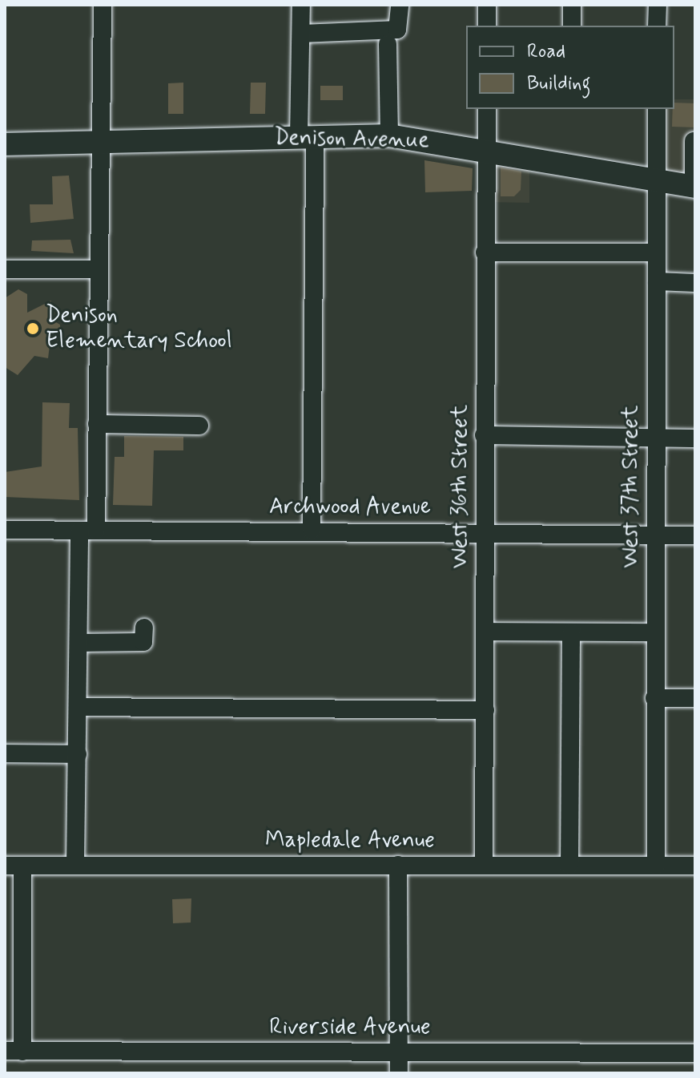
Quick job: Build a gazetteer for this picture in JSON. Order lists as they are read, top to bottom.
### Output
{
  "streets": {
    "main road": ["Denison Avenue"],
    "street": [
      "West 36th Street",
      "West 37th Street",
      "Archwood Avenue",
      "Mapledale Avenue",
      "Riverside Avenue"
    ]
  },
  "crossings": [
    ["Denison Avenue", "West 36th Street"],
    ["Denison Avenue", "West 37th Street"],
    ["West 36th Street", "Archwood Avenue"],
    ["West 36th Street", "Mapledale Avenue"],
    ["West 37th Street", "Archwood Avenue"],
    ["West 37th Street", "Mapledale Avenue"]
  ],
  "places": ["Denison Elementary School"],
  "legend": ["Road", "Building"]
}
